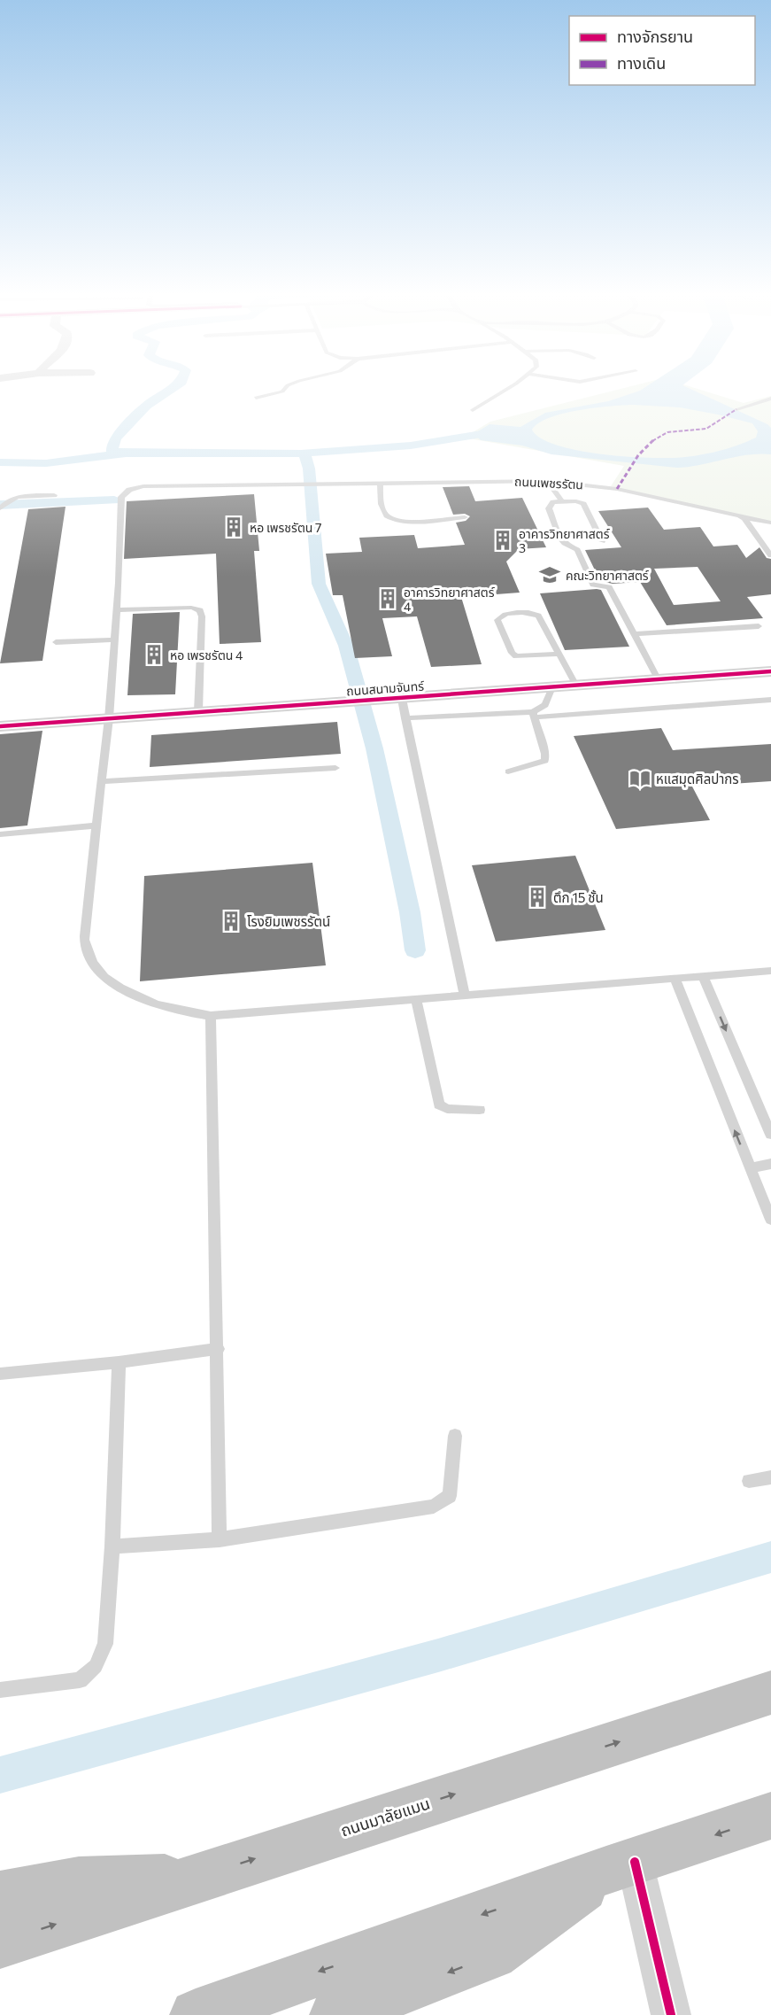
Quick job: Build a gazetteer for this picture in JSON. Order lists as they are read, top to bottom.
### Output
{
  "streets": {
    "highway": ["ถนนมาลัยแมน"],
    "street": ["ถนนสนามจันทร์"],
    "lane": ["ถนนเพชรรัตน"]
  },
  "crossings": [
    ["ถนนเพชรรัตน", "ถนนสนามจันทร์"]
  ],
  "places": {
    "building": [
      "หอ เพรชรัตน 7",
      "อาคารวิทยาศาสตร์ 3",
      "อาคารวิทยาศาสตร์ 4",
      "หอ เพรชรัตน 4",
      "ตึก 15 ชั้น",
      "โรงยิมเพชรรัตน์"
    ],
    "school or university": ["คณะวิทยาศาสตร์"],
    "library": ["หแสมุดศิลปากร"]
  },
  "legend": ["ทางจักรยาน", "ทางเดิน"]
}
